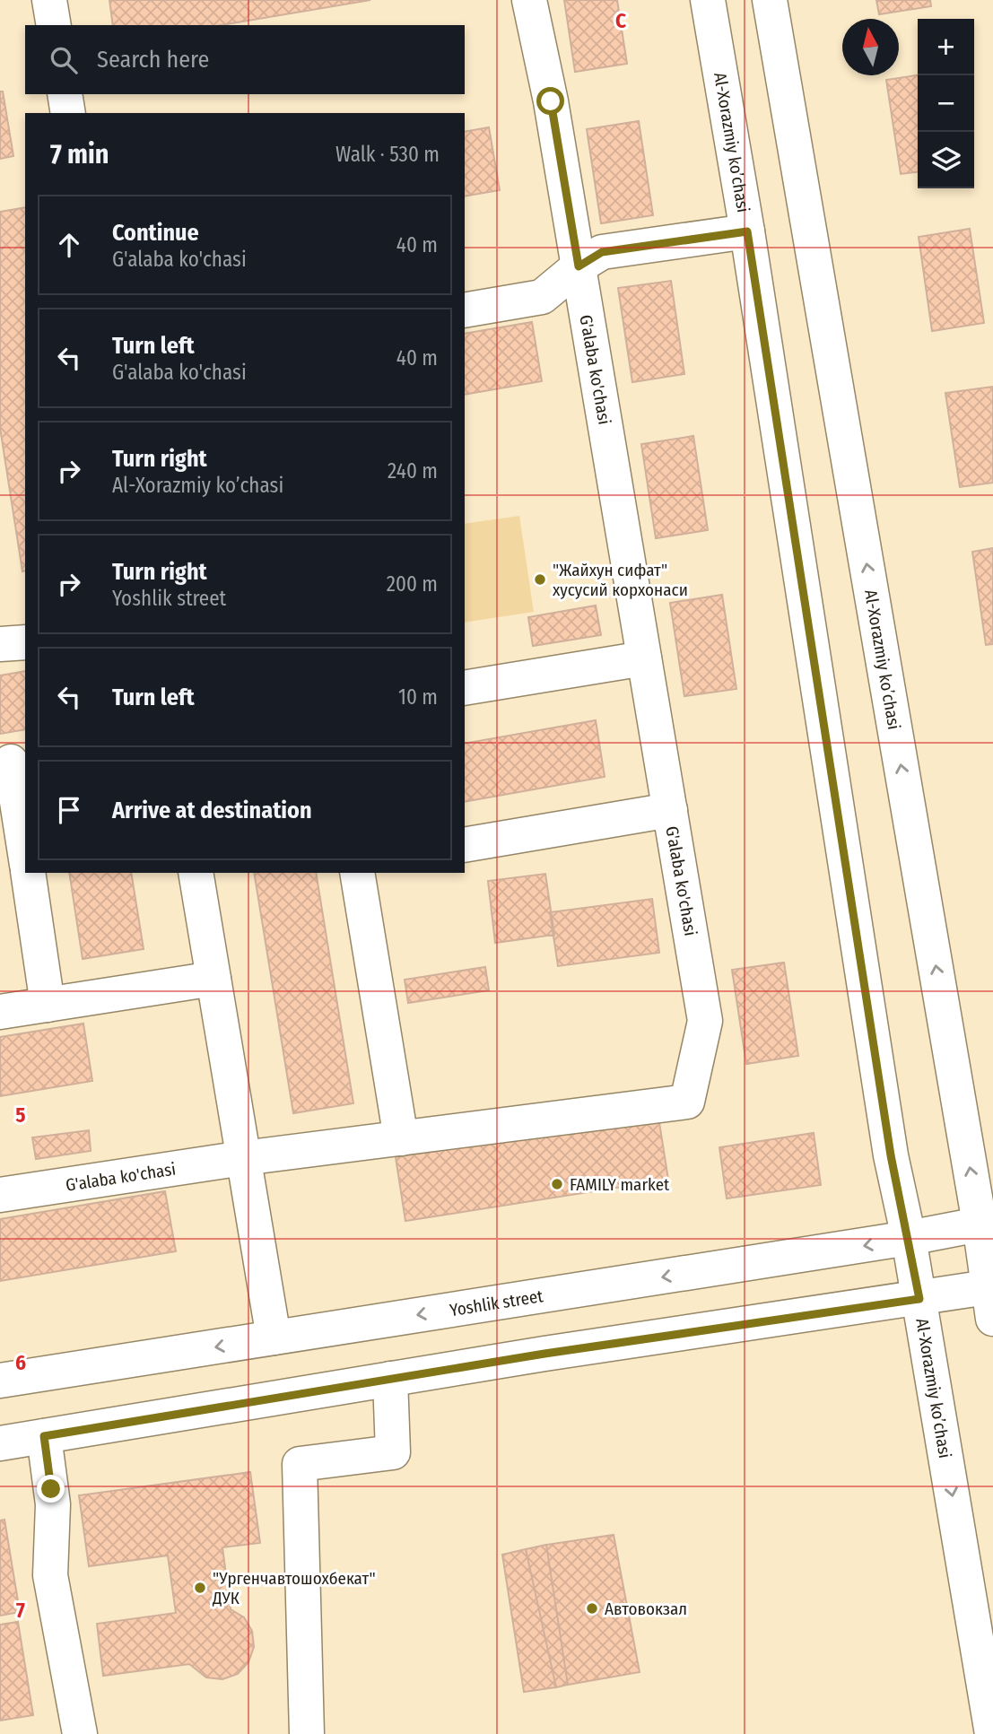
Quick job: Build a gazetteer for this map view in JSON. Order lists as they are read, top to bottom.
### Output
{
  "streets": {
    "main road": ["Al-Xorazmiy ko’chasi", "G'alaba ko'chasi", "Yoshlik street"]
  },
  "crossings": [
    ["Al-Xorazmiy ko’chasi", "Yoshlik street"]
  ],
  "places": [
    "\"Жайхун сифат\" хусусий корхонаси",
    "FAMILY market",
    "\"Ургенчавтошохбекат\" ДУК",
    "Автовокзал"
  ],
  "north": "top",
  "page": {
    "map_buttons": ["+", "−"],
    "search": "Search here",
    "heading": ["7 min", "Walk · 530 m"],
    "list": [
      ["Continue", "G'alaba ko'chasi", "40 m"],
      ["Turn left", "G'alaba ko'chasi", "40 m"],
      ["Turn right", "Al-Xorazmiy ko’chasi", "240 m"],
      ["Turn right", "Yoshlik street", "200 m"],
      ["Turn left", "10 m"],
      "Arrive at destination"
    ]
  },
  "grid": {
    "columns": ["C"],
    "rows": ["5", "6", "7"]
  }
}
